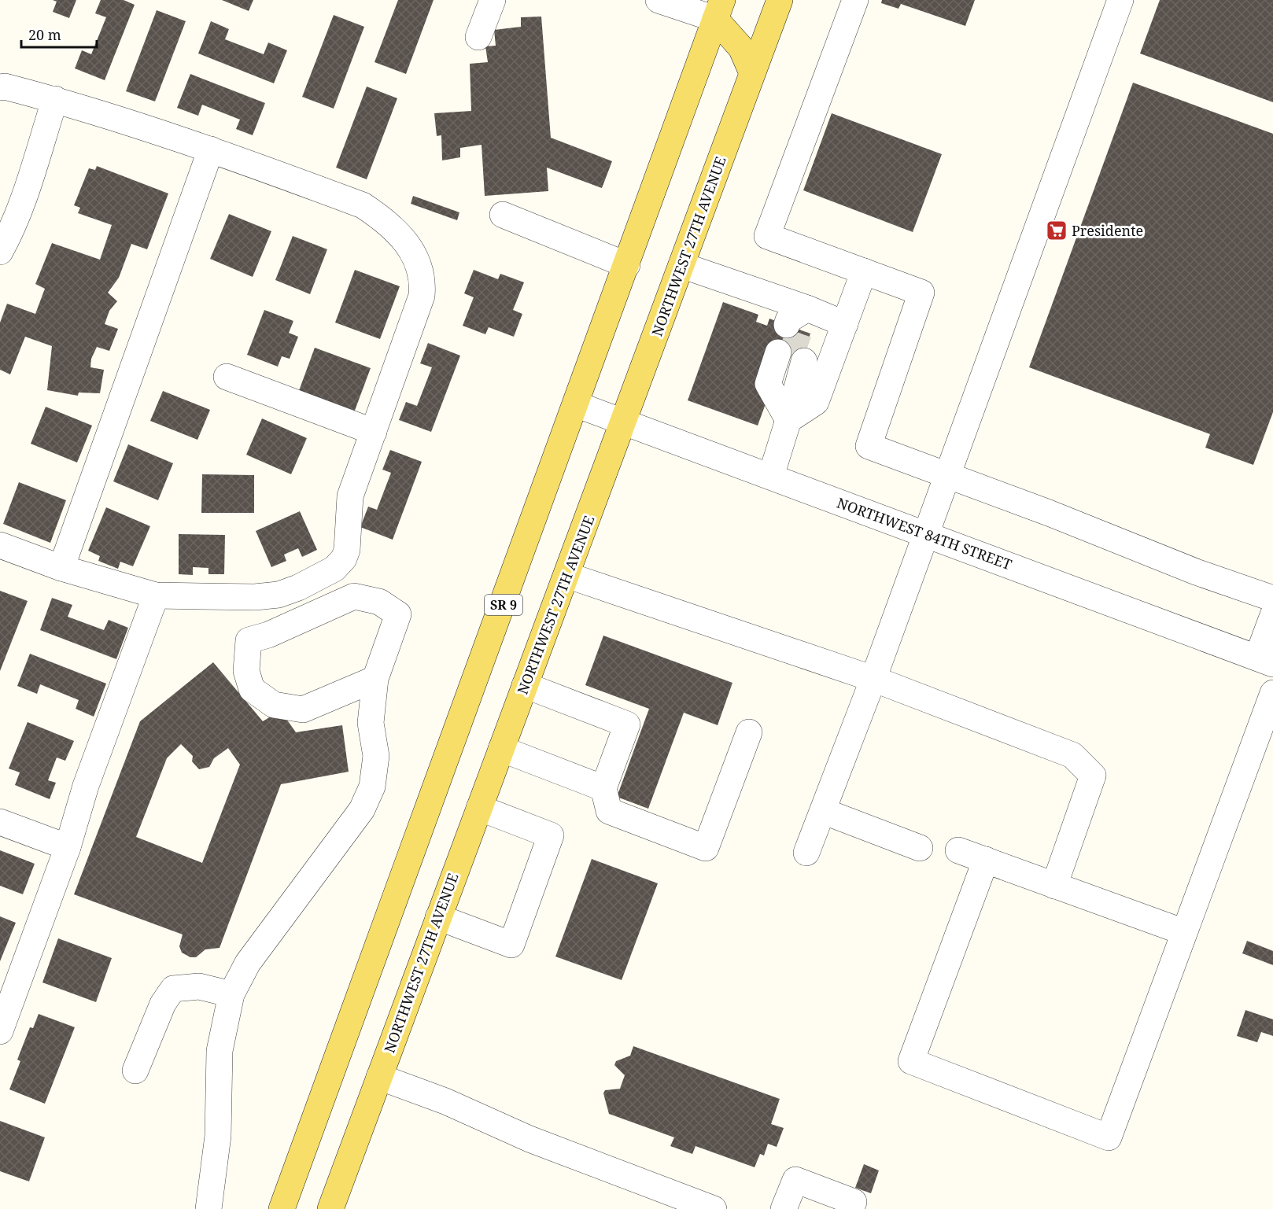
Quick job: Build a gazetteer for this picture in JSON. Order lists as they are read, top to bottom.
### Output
{
  "streets": {
    "main road": ["NORTHWEST 27TH AVENUE", "SR 9"],
    "street": ["NORTHWEST 84TH STREET"]
  },
  "crossings": [
    ["NORTHWEST 27TH AVENUE", "NORTHWEST 84TH STREET"],
    ["NORTHWEST 84TH STREET", "SR 9"]
  ],
  "places": {
    "supermarket": ["Presidente"]
  },
  "scale_bar": "20 m"
}
